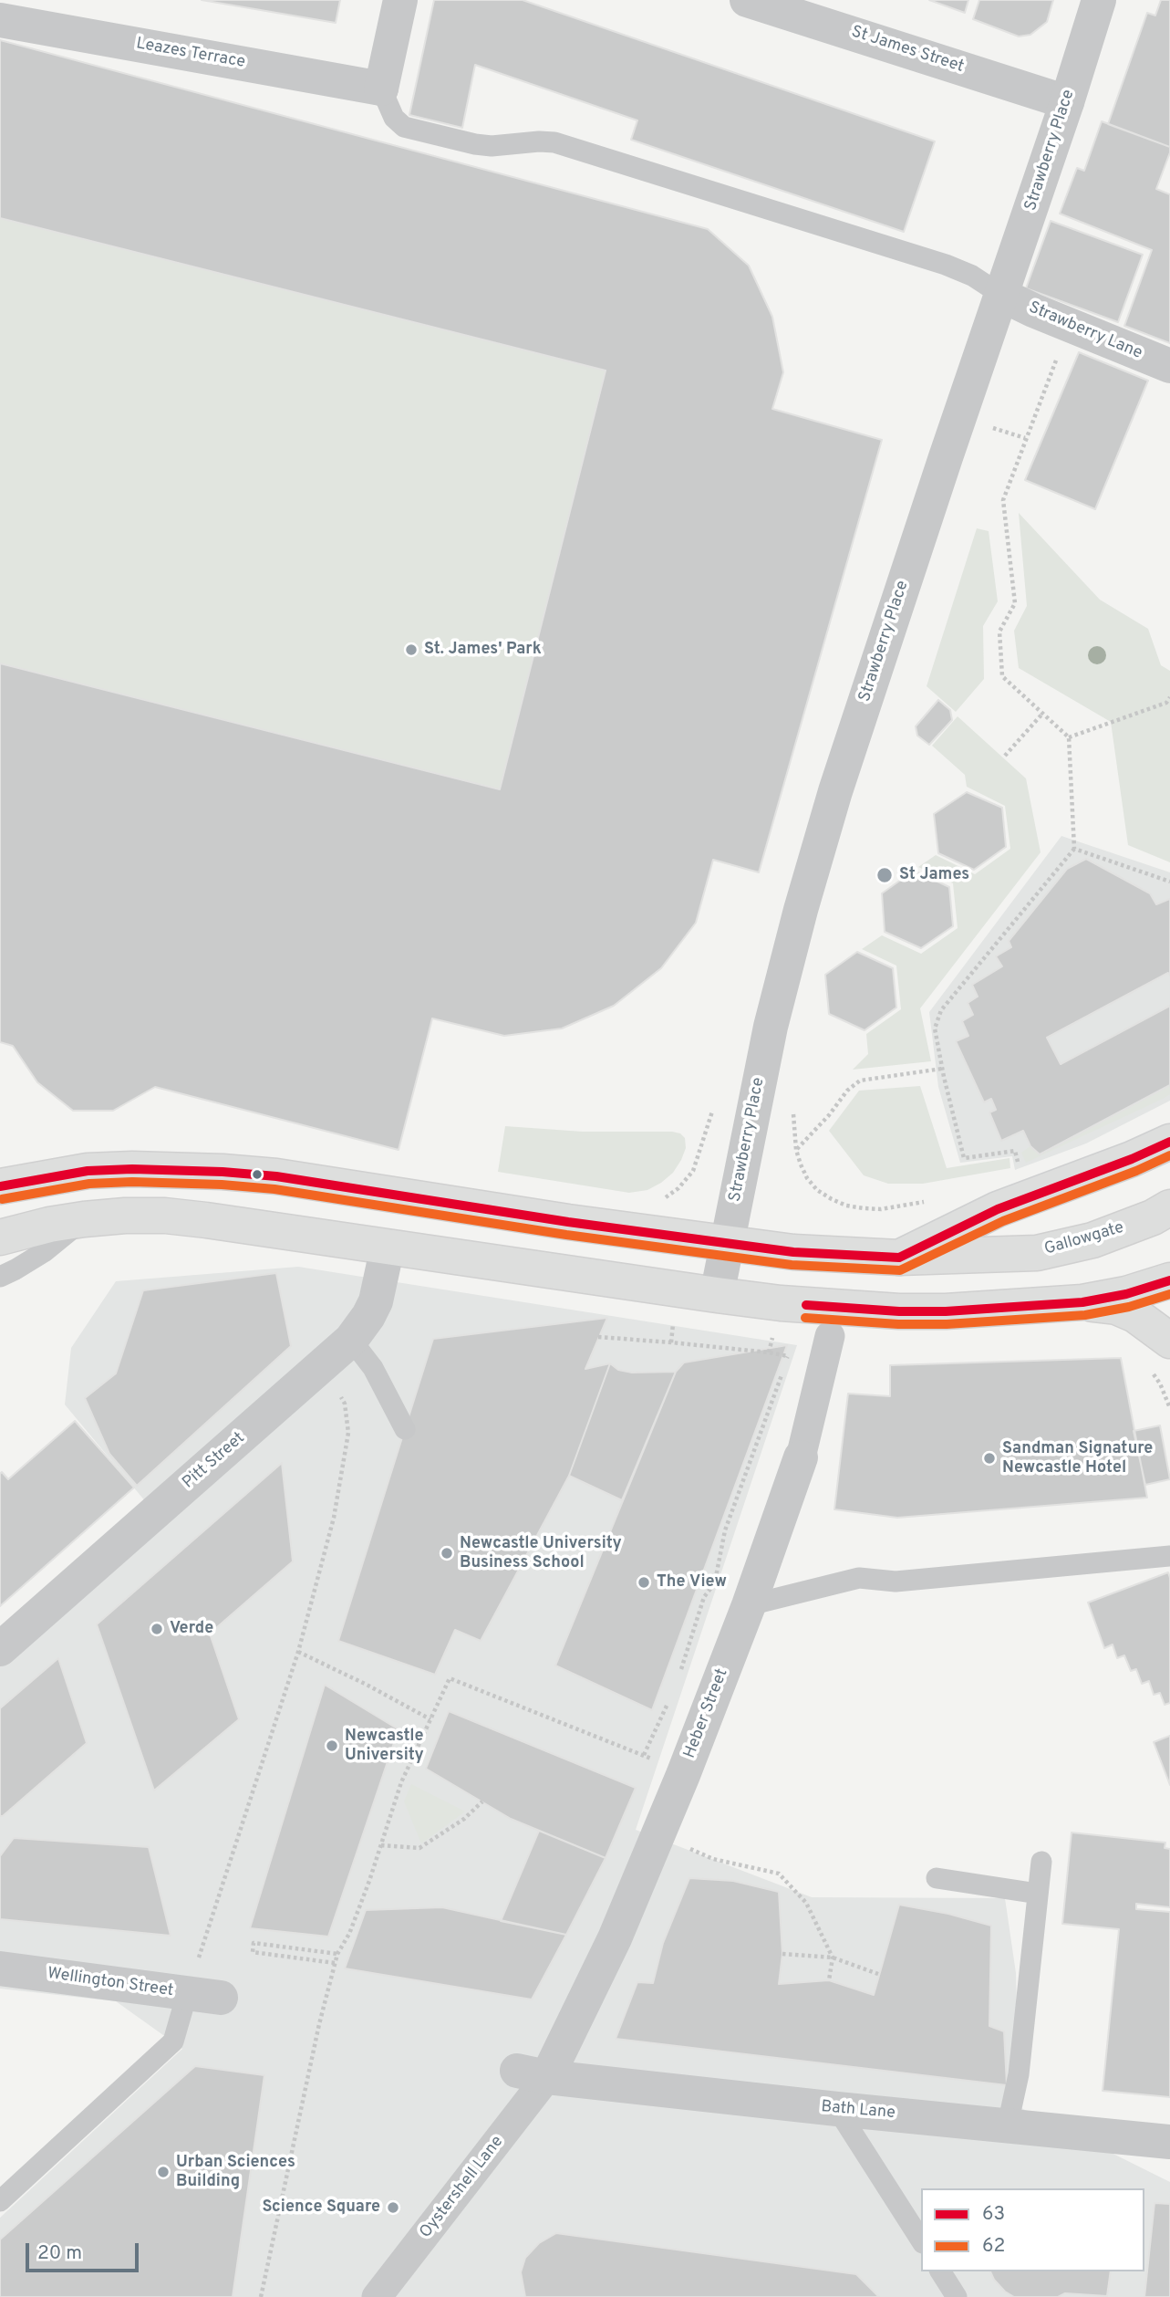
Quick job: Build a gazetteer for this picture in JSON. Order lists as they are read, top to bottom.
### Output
{
  "streets": {
    "main road": ["Gallowgate"],
    "street": [
      "St James Street",
      "Leazes Terrace",
      "Strawberry Place",
      "Strawberry Lane",
      "Pitt Street",
      "Heber Street",
      "Wellington Street",
      "Bath Lane",
      "Oystershell Lane"
    ]
  },
  "crossings": [
    ["St James Street", "Strawberry Place"],
    ["Strawberry Place", "Strawberry Lane"],
    ["Strawberry Place", "Gallowgate"],
    ["Heber Street", "Bath Lane"],
    ["Heber Street", "Oystershell Lane"],
    ["Bath Lane", "Oystershell Lane"]
  ],
  "places": [
    "St. James' Park",
    "St James",
    "Sandman Signature Newcastle Hotel",
    "Newcastle University Business School",
    "The View",
    "Verde",
    "Newcastle University",
    "Urban Sciences Building",
    "Science Square"
  ],
  "lines": ["transit line 63", "transit line 62"],
  "legend": ["63", "62"],
  "scale_bar": "20 m"
}
